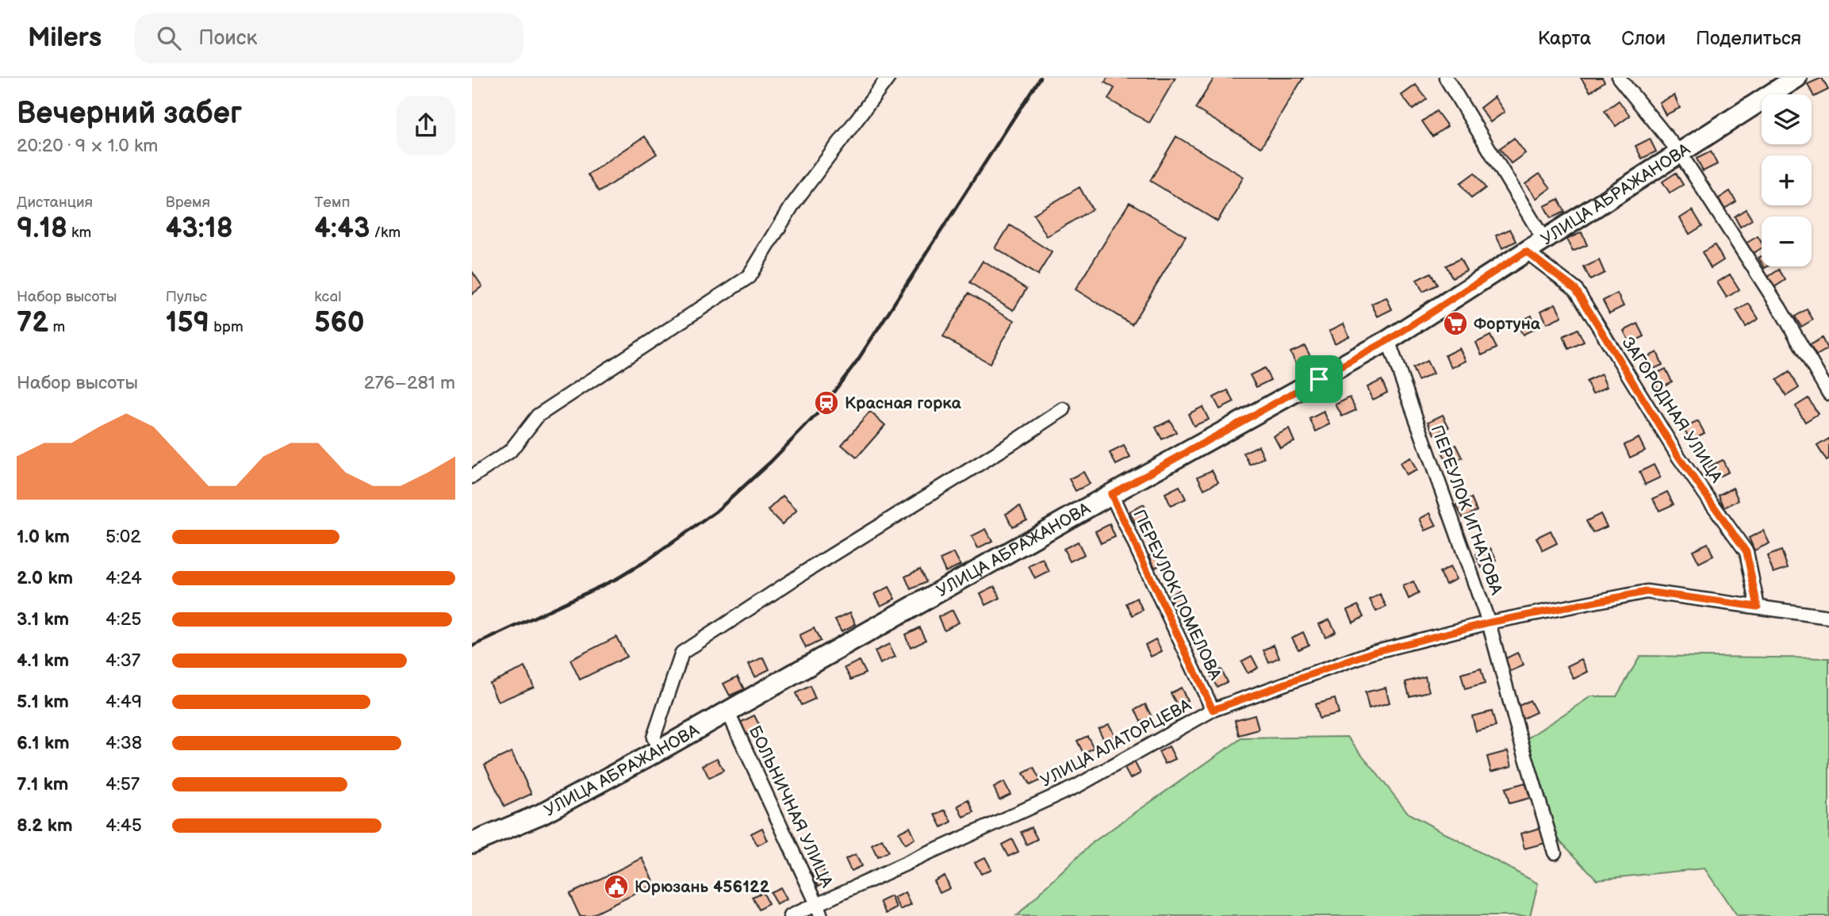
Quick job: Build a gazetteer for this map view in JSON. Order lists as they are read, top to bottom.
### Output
{
  "streets": {
    "main road": ["УЛИЦА АБРАЖАНОВА"],
    "street": [
      "ЗАГОРОДНАЯ УЛИЦА",
      "ПЕРЕУЛОК ИГНАТОВА",
      "ПЕРЕУЛОК ПОМЕЛОВА",
      "УЛИЦА АЛАТОРЦЕВА",
      "БОЛЬНИЧНАЯ УЛИЦА"
    ]
  },
  "crossings": [
    ["УЛИЦА АБРАЖАНОВА", "ЗАГОРОДНАЯ УЛИЦА"],
    ["УЛИЦА АБРАЖАНОВА", "ПЕРЕУЛОК ИГНАТОВА"],
    ["УЛИЦА АБРАЖАНОВА", "ПЕРЕУЛОК ПОМЕЛОВА"],
    ["УЛИЦА АБРАЖАНОВА", "БОЛЬНИЧНАЯ УЛИЦА"],
    ["ЗАГОРОДНАЯ УЛИЦА", "УЛИЦА АЛАТОРЦЕВА"],
    ["ПЕРЕУЛОК ИГНАТОВА", "УЛИЦА АЛАТОРЦЕВА"],
    ["ПЕРЕУЛОК ПОМЕЛОВА", "УЛИЦА АЛАТОРЦЕВА"],
    ["УЛИЦА АЛАТОРЦЕВА", "БОЛЬНИЧНАЯ УЛИЦА"]
  ],
  "places": {
    "supermarket": ["Фортуна"],
    "station": ["Красная горка"],
    "public building": ["Юрюзань 456122"]
  },
  "page": {
    "header": "Milers",
    "search": "Поиск",
    "nav": ["Карта", "Слои", "Поделиться"],
    "heading": ["Вечерний забег", "20:20 · 9 × 1.0 km"],
    "map_buttons": ["+", "−"],
    "stats": [
      ["Дистанция", "9.18 km"],
      ["Время", "43:18"],
      ["Темп", "4:43 /km"],
      ["Набор высоты", "72 m"],
      ["Пульс", "159 bpm"],
      ["kcal", "560"]
    ],
    "chart": ["Набор высоты", "276–281 m"],
    "list": [
      {
        "name": "1.0 km",
        "note": "5:02"
      },
      {
        "name": "2.0 km",
        "note": "4:24"
      },
      {
        "name": "3.1 km",
        "note": "4:25"
      },
      {
        "name": "4.1 km",
        "note": "4:37"
      },
      {
        "name": "5.1 km",
        "note": "4:49"
      },
      {
        "name": "6.1 km",
        "note": "4:38"
      },
      {
        "name": "7.1 km",
        "note": "4:57"
      },
      {
        "name": "8.2 km",
        "note": "4:45"
      }
    ]
  }
}
